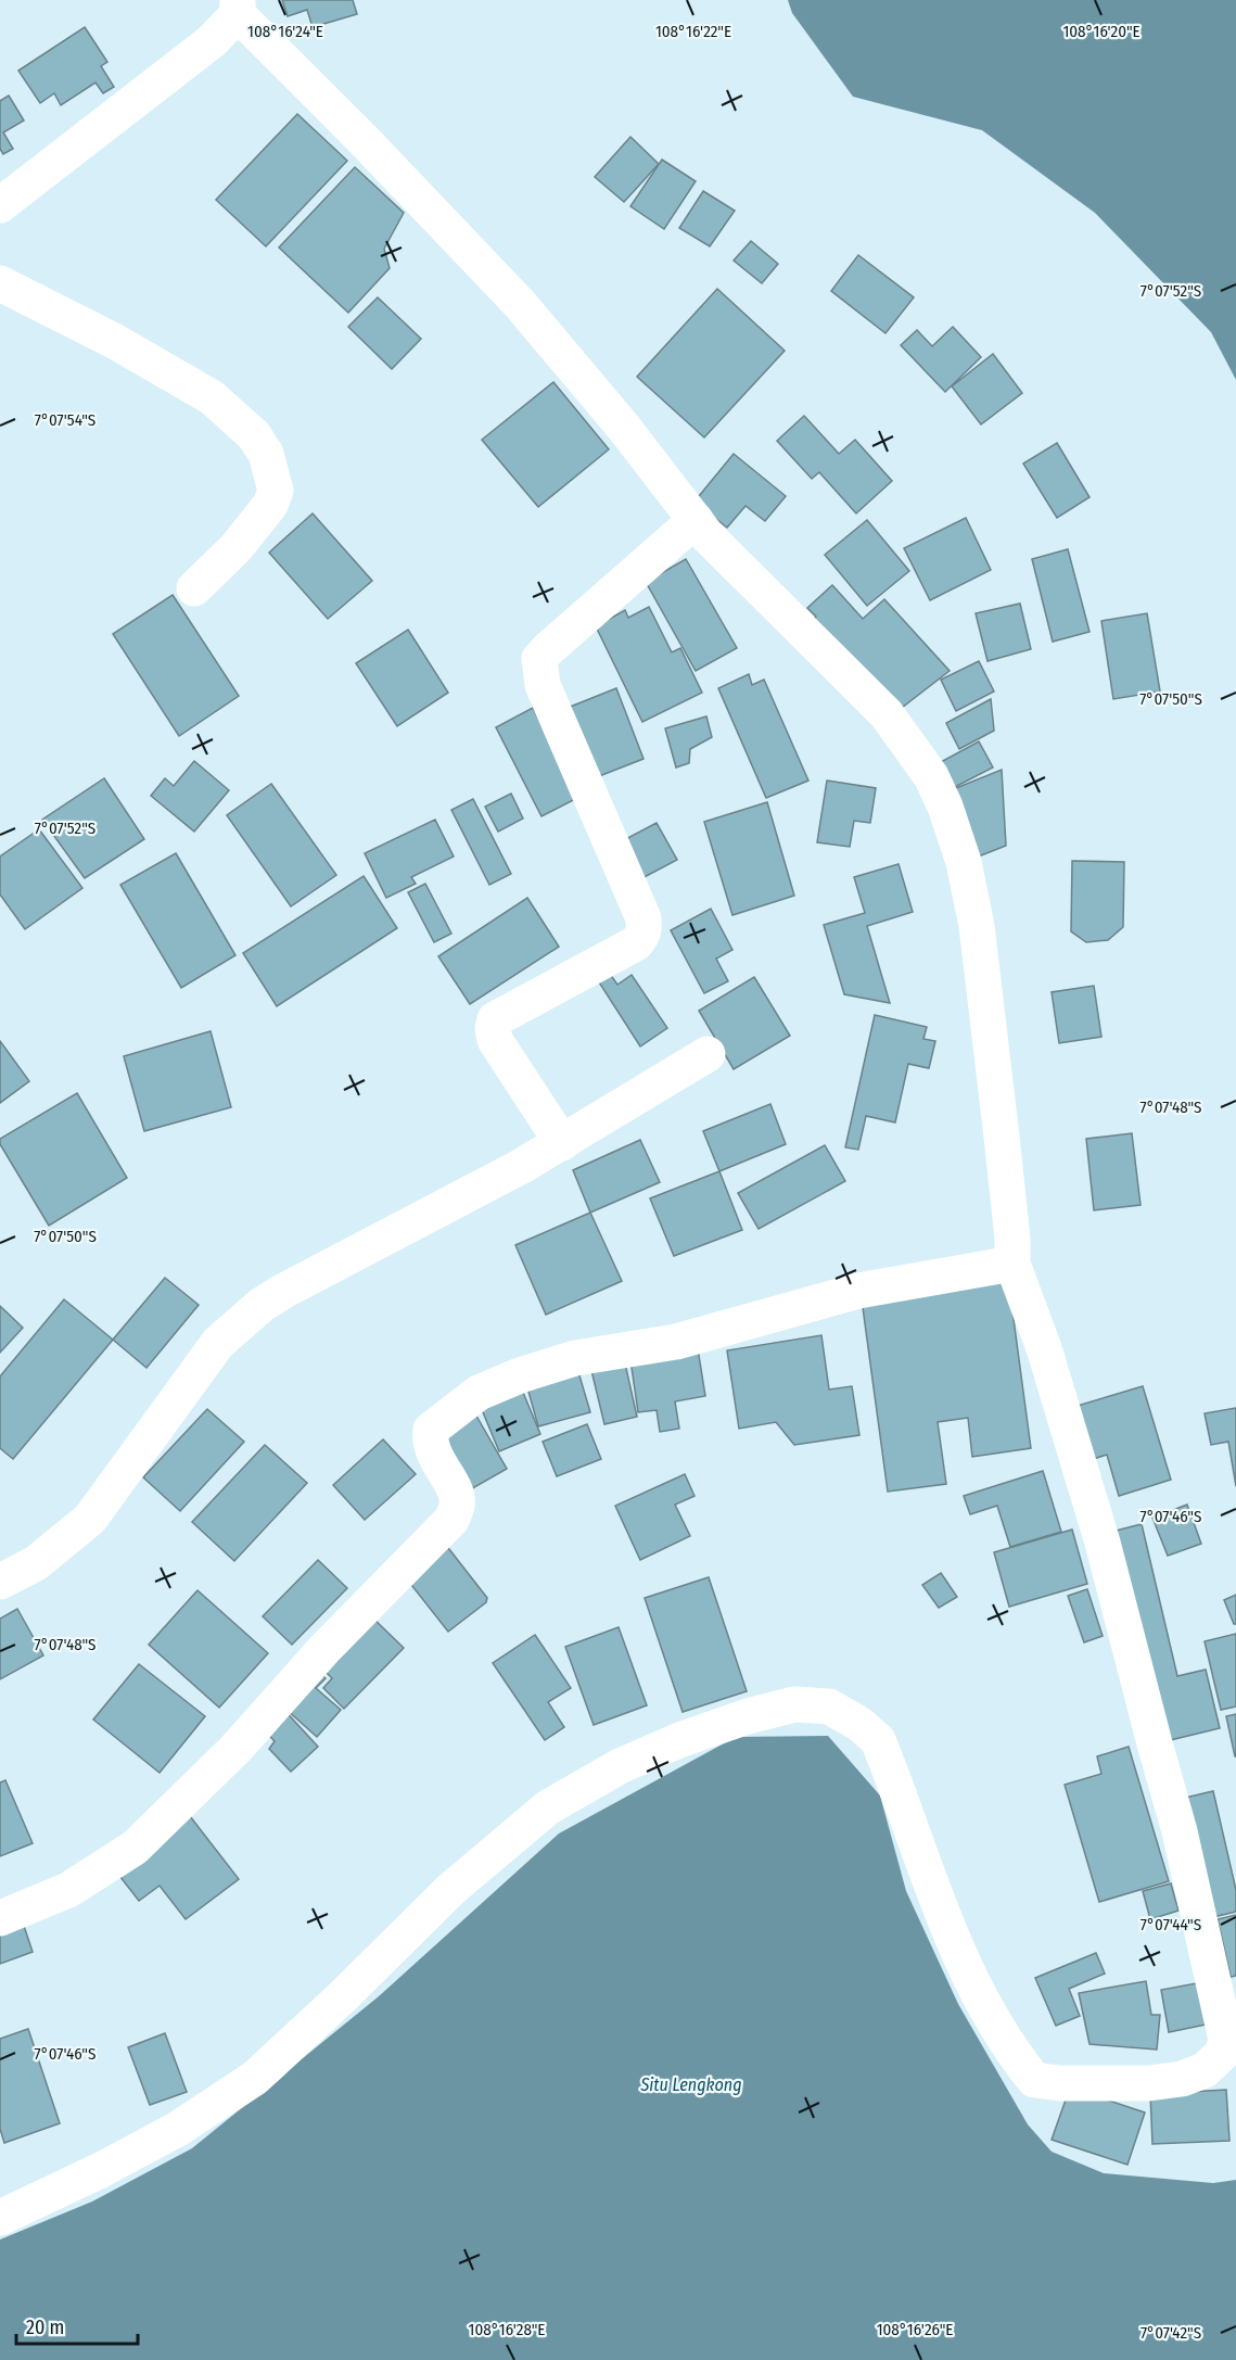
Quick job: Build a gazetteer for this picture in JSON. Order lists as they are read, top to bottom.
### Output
{
  "water": ["Situ Lengkong"],
  "scale_bar": "20 m",
  "coordinates": [
    "108°16'24\"E",
    "108°16'22\"E",
    "108°16'20\"E",
    "7°07'52\"S",
    "7°07'54\"S",
    "7°07'50\"S",
    "7°07'48\"S",
    "7°07'46\"S",
    "7°07'44\"S",
    "108°16'28\"E",
    "108°16'26\"E",
    "7°07'42\"S"
  ]
}
